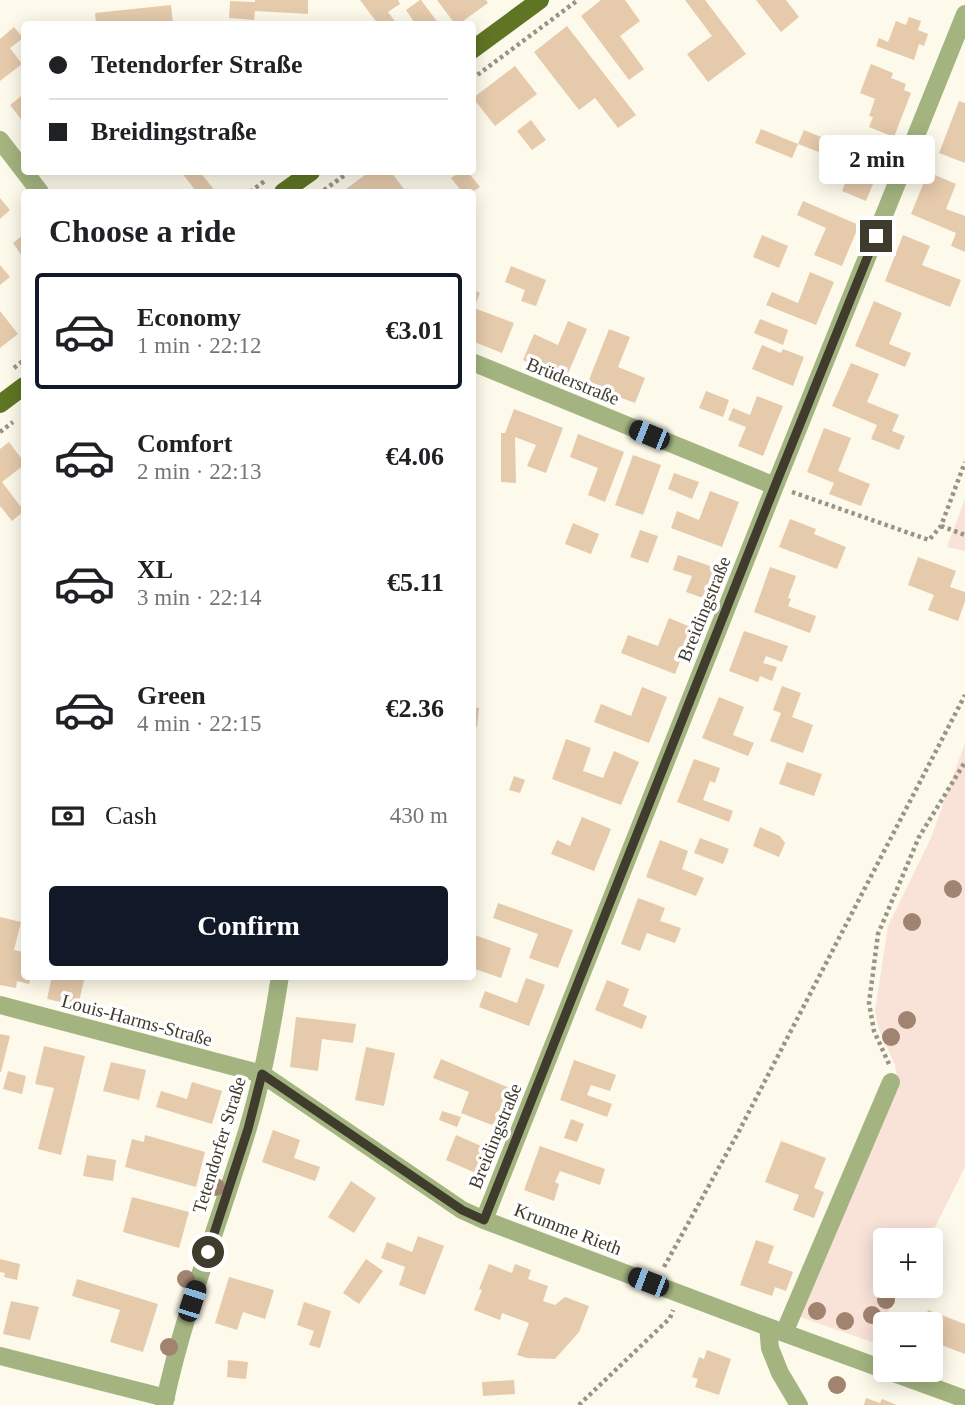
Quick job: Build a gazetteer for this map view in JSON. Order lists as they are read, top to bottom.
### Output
{
  "streets": {
    "street": [
      "Brüderstraße",
      "Breidingstraße",
      "Louis-Harms-Straße",
      "Tetendorfer Straße",
      "Krumme Rieth"
    ]
  },
  "crossings": [
    ["Brüderstraße", "Breidingstraße"],
    ["Breidingstraße", "Krumme Rieth"],
    ["Louis-Harms-Straße", "Tetendorfer Straße"],
    ["Louis-Harms-Straße", "Krumme Rieth"],
    ["Tetendorfer Straße", "Krumme Rieth"]
  ],
  "page": {
    "banner": ["Tetendorfer Straße", "Breidingstraße"],
    "bubble": "2 min",
    "heading": "Choose a ride",
    "list": [
      {
        "name": "Economy",
        "note": "1 min · 22:12",
        "value": "€3.01"
      },
      {
        "name": "Comfort",
        "note": "2 min · 22:13",
        "value": "€4.06"
      },
      {
        "name": "XL",
        "note": "3 min · 22:14",
        "value": "€5.11"
      },
      {
        "name": "Green",
        "note": "4 min · 22:15",
        "value": "€2.36"
      }
    ],
    "pay": ["Cash", "430 m"],
    "buttons": "Confirm",
    "map_buttons": ["+", "−"]
  }
}
